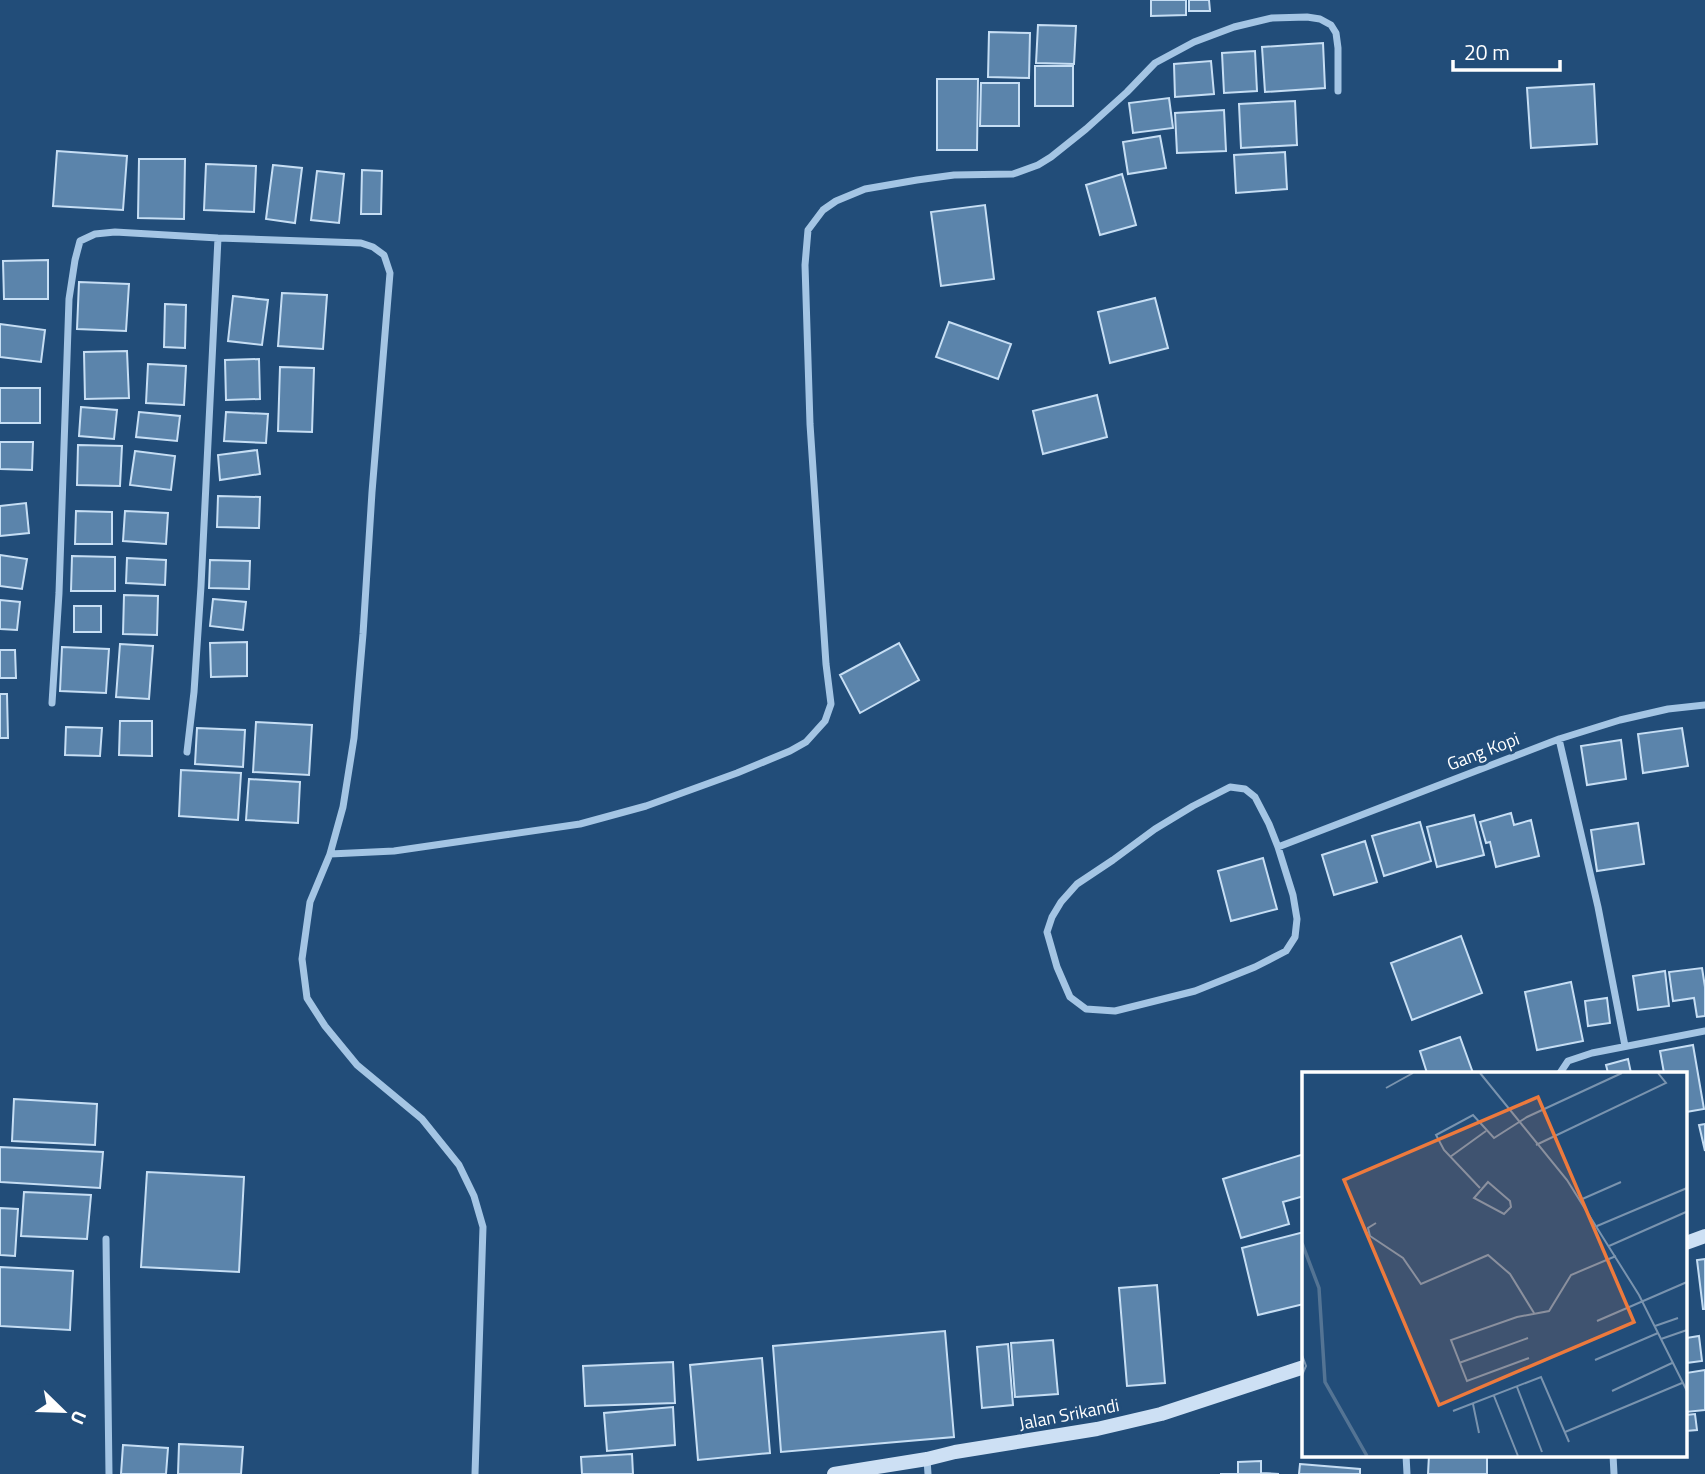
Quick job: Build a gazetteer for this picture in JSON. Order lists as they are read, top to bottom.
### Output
{
  "streets": {
    "street": ["Gang Kopi", "Jalan Srikandi"]
  },
  "scale_bar": "20 m",
  "north": "bottom right"
}
